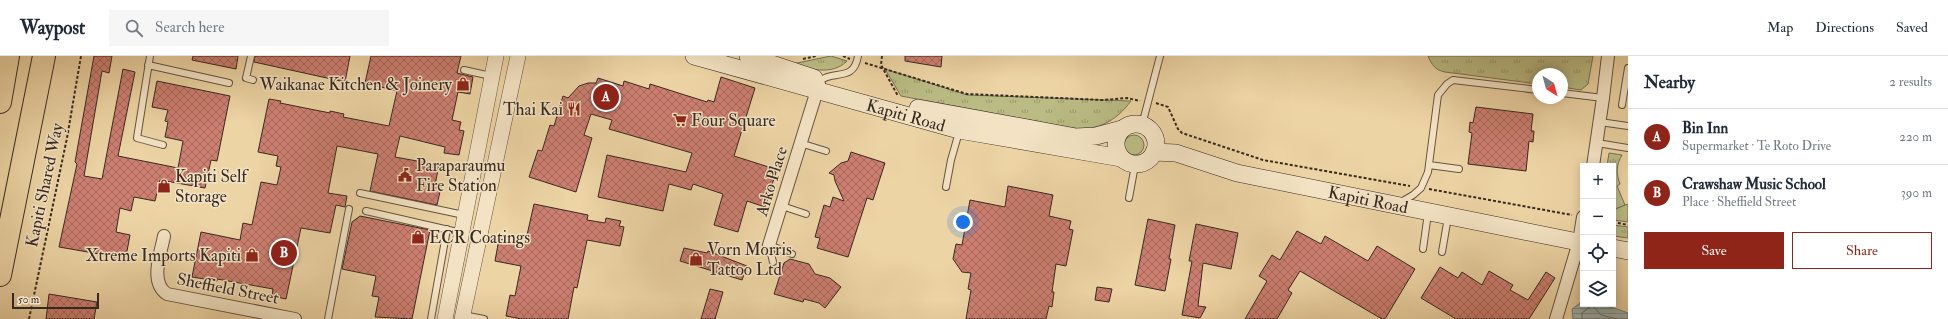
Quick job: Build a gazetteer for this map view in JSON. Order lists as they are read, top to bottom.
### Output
{
  "streets": {
    "main road": ["Kapiti Road"],
    "street": ["Arko Place", "Sheffield Street"],
    "path": ["Kapiti Shared Way"]
  },
  "crossings": [
    ["Kapiti Road", "Arko Place"]
  ],
  "places": {
    "shop": [
      "Waikanae Kitchen & Joinery",
      "Kapiti Self Storage",
      "ECR Coatings",
      "Xtreme Imports Kapiti",
      "Vorn Morris Tattoo Ltd"
    ],
    "restaurant": ["Thai Kai"],
    "supermarket": ["Four Square"],
    "public building": ["Paraparaumu Fire Station"]
  },
  "scale_bar": "50 m",
  "north": "bottom right",
  "page": {
    "header": "Waypost",
    "search": "Search here",
    "nav": ["Map", "Directions", "Saved"],
    "heading": ["Nearby", "2 results"],
    "pins": ["A", "B"],
    "list": [
      {
        "mark": "A",
        "name": "Bin Inn",
        "note": "Supermarket · Te Roto Drive",
        "value": "220 m"
      },
      {
        "mark": "B",
        "name": "Crawshaw Music School",
        "note": "Place · Sheffield Street",
        "value": "390 m"
      }
    ],
    "map_buttons": ["+", "−"],
    "buttons": ["Save", "Share"],
    "scale": "50 m"
  }
}
